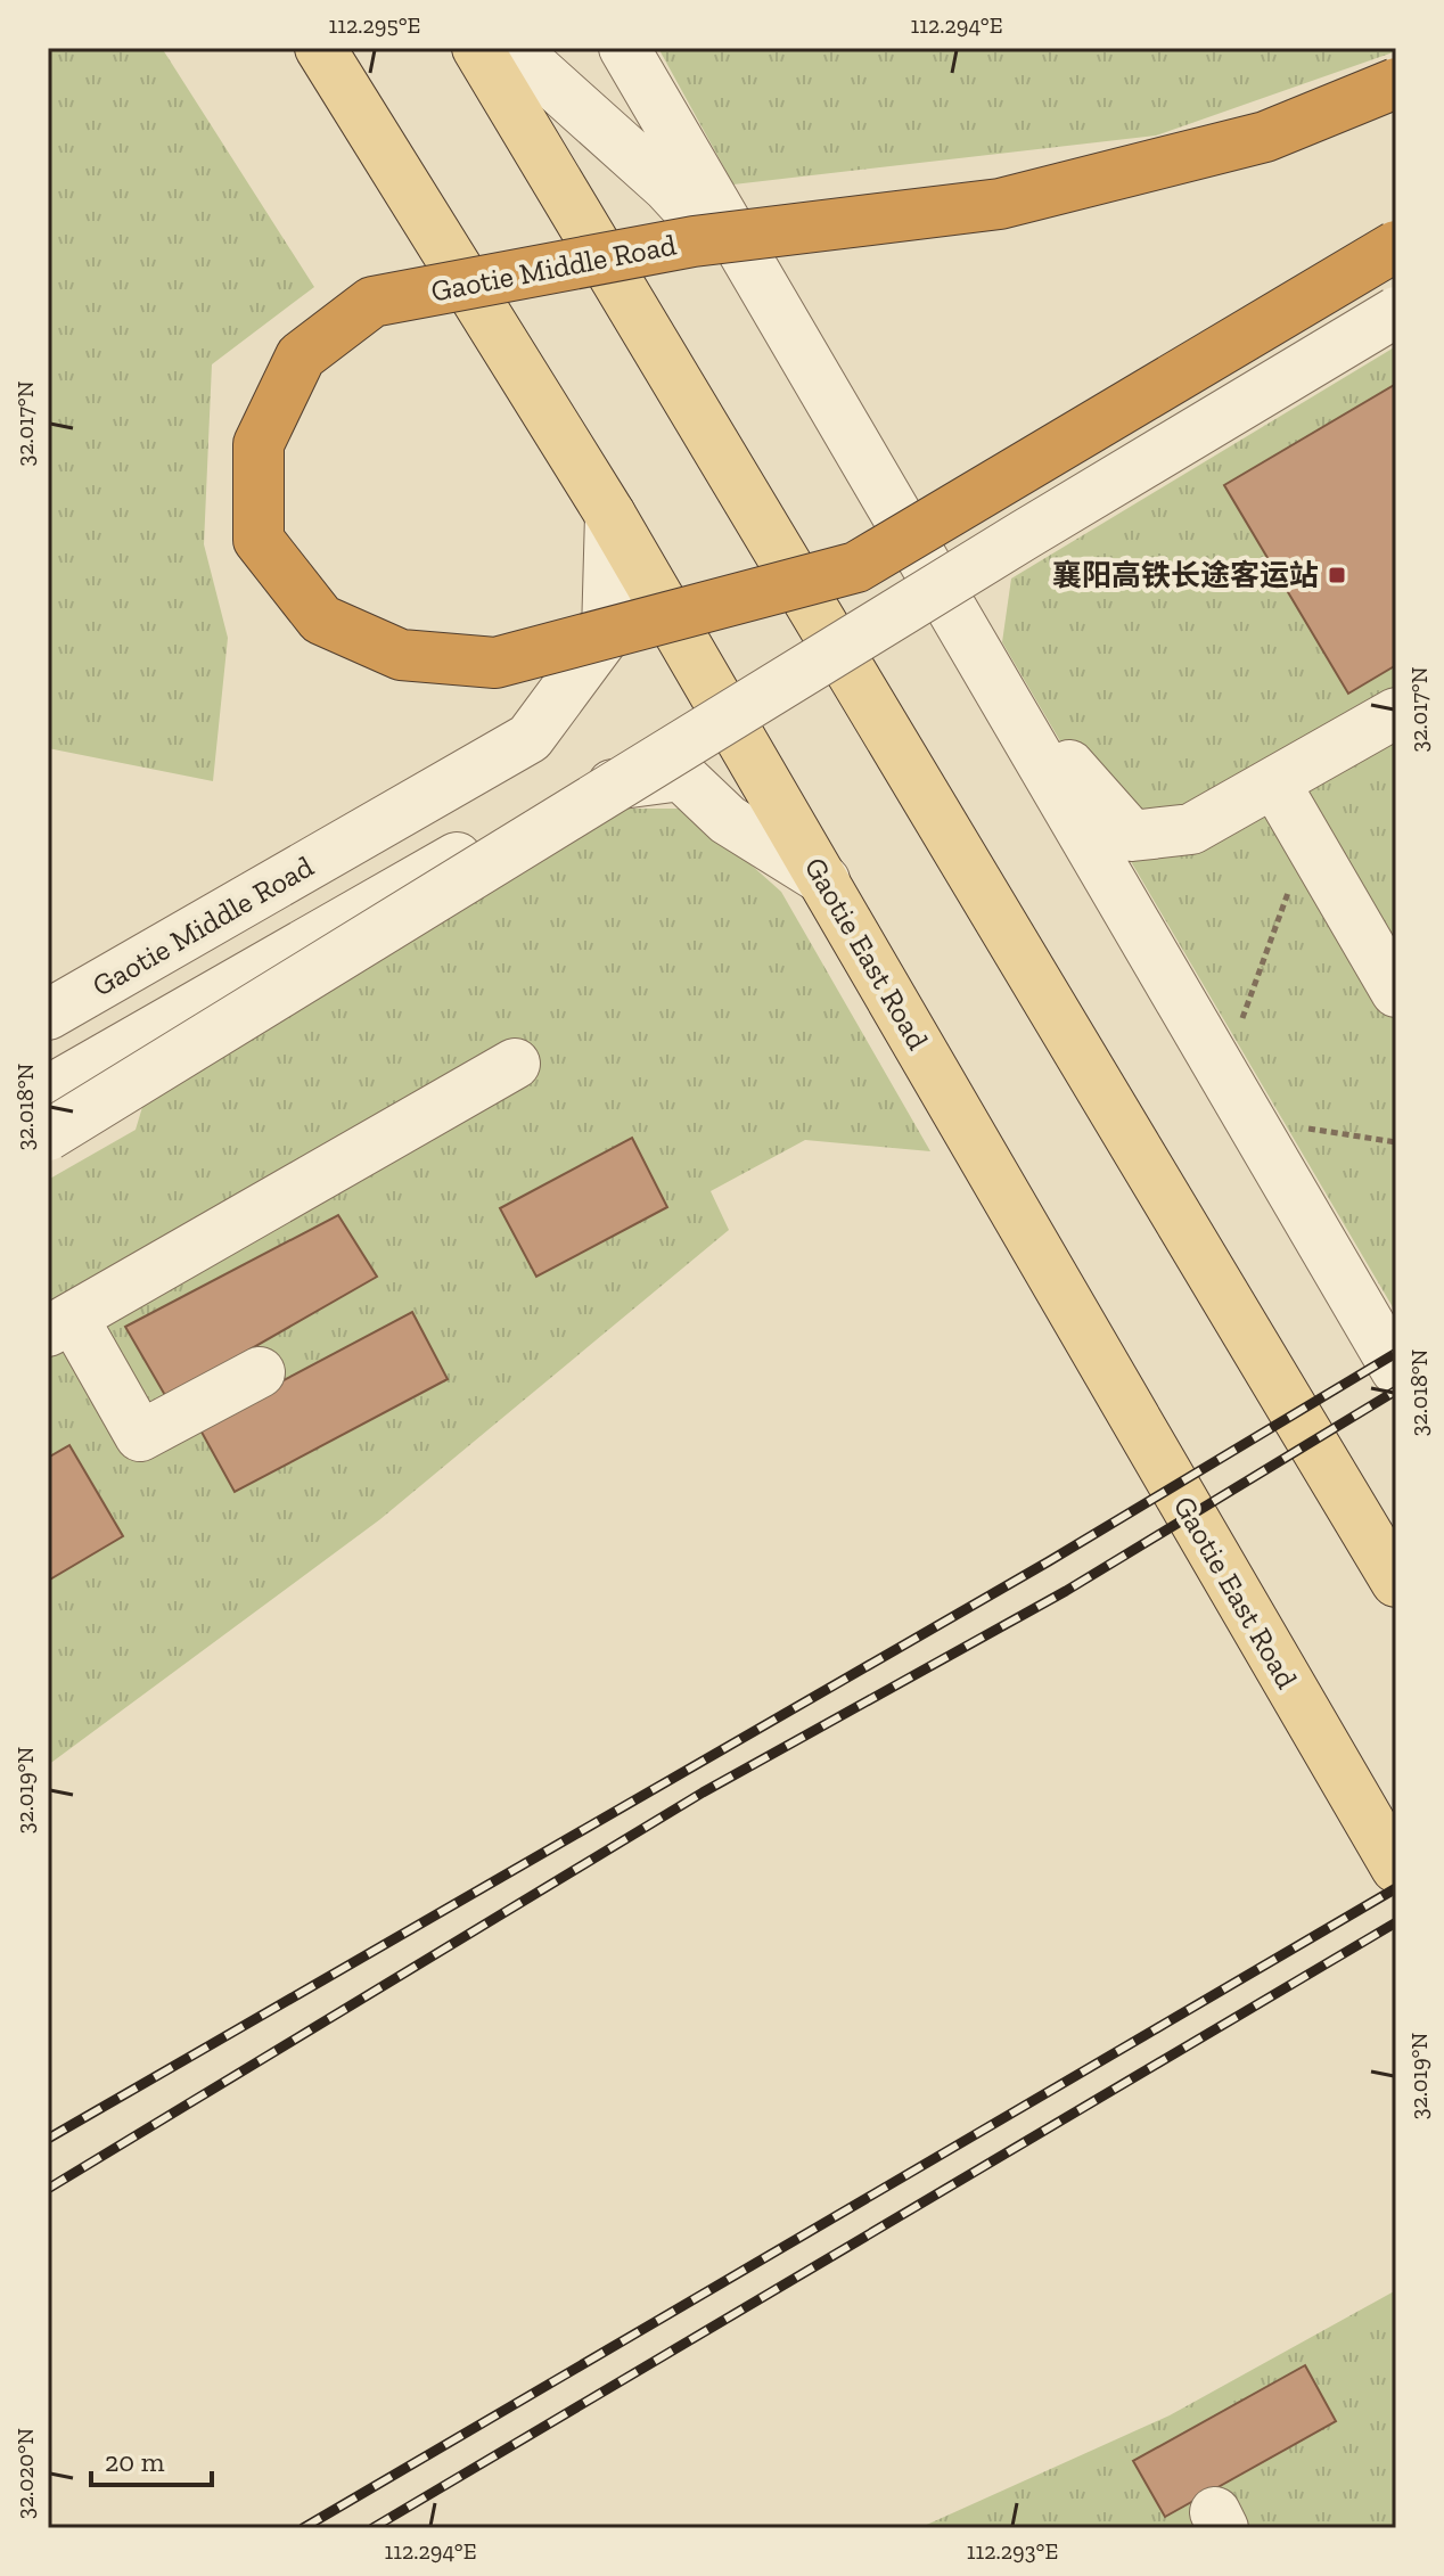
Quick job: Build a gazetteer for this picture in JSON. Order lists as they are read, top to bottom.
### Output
{
  "streets": {
    "highway": ["Gaotie Middle Road"],
    "main road": ["Gaotie East Road"]
  },
  "crossings": [
    ["Gaotie Middle Road", "Gaotie East Road"]
  ],
  "places": {
    "transit": ["襄阳高铁长途客运站"]
  },
  "scale_bar": "20 m",
  "coordinates": [
    "112.295°E",
    "112.294°E",
    "32.017°N",
    "32.018°N",
    "32.019°N",
    "32.020°N",
    "112.293°E"
  ]
}
